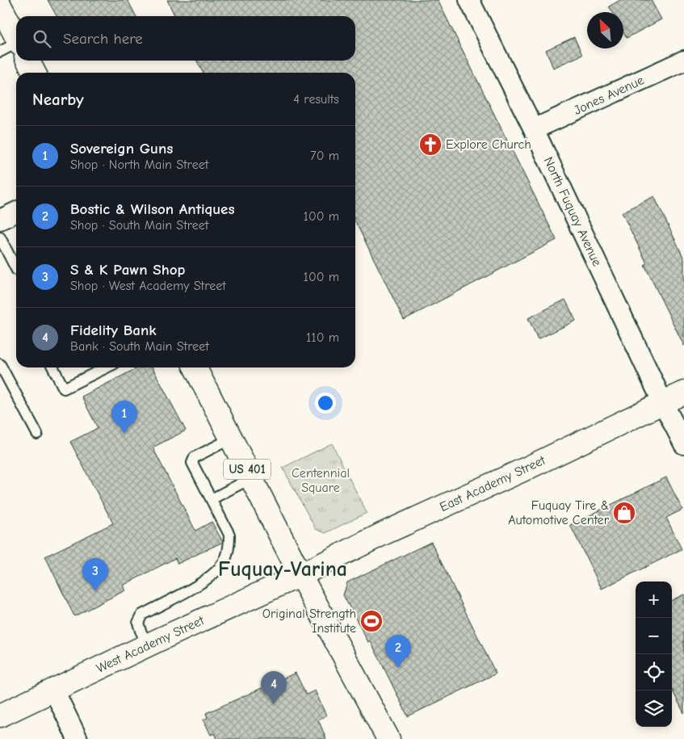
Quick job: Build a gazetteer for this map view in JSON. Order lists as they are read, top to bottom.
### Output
{
  "streets": {
    "main road": ["US 401", "East Academy Street", "West Academy Street"],
    "street": ["Jones Avenue", "North Fuquay Avenue"]
  },
  "crossings": [
    ["Jones Avenue", "North Fuquay Avenue"],
    ["North Fuquay Avenue", "East Academy Street"],
    ["US 401", "East Academy Street"],
    ["US 401", "West Academy Street"],
    ["East Academy Street", "West Academy Street"]
  ],
  "districts": ["Fuquay-Varina"],
  "parks": ["Centennial Square"],
  "places": {
    "church": ["Explore Church"],
    "shop": ["Fuquay Tire & Automotive Center"],
    "sports": ["Original Strength Institute"]
  },
  "north": "top left",
  "page": {
    "search": "Search here",
    "heading": ["Nearby", "4 results"],
    "list": [
      {
        "mark": "1",
        "name": "Sovereign Guns",
        "note": "Shop · North Main Street",
        "value": "70 m"
      },
      {
        "mark": "2",
        "name": "Bostic & Wilson Antiques",
        "note": "Shop · South Main Street",
        "value": "100 m"
      },
      {
        "mark": "3",
        "name": "S & K Pawn Shop",
        "note": "Shop · West Academy Street",
        "value": "100 m"
      },
      {
        "mark": "4",
        "name": "Fidelity Bank",
        "note": "Bank · South Main Street",
        "value": "110 m"
      }
    ],
    "pins": [
      "1",
      "3",
      "2",
      "4"
    ],
    "map_buttons": ["+", "−"]
  }
}
